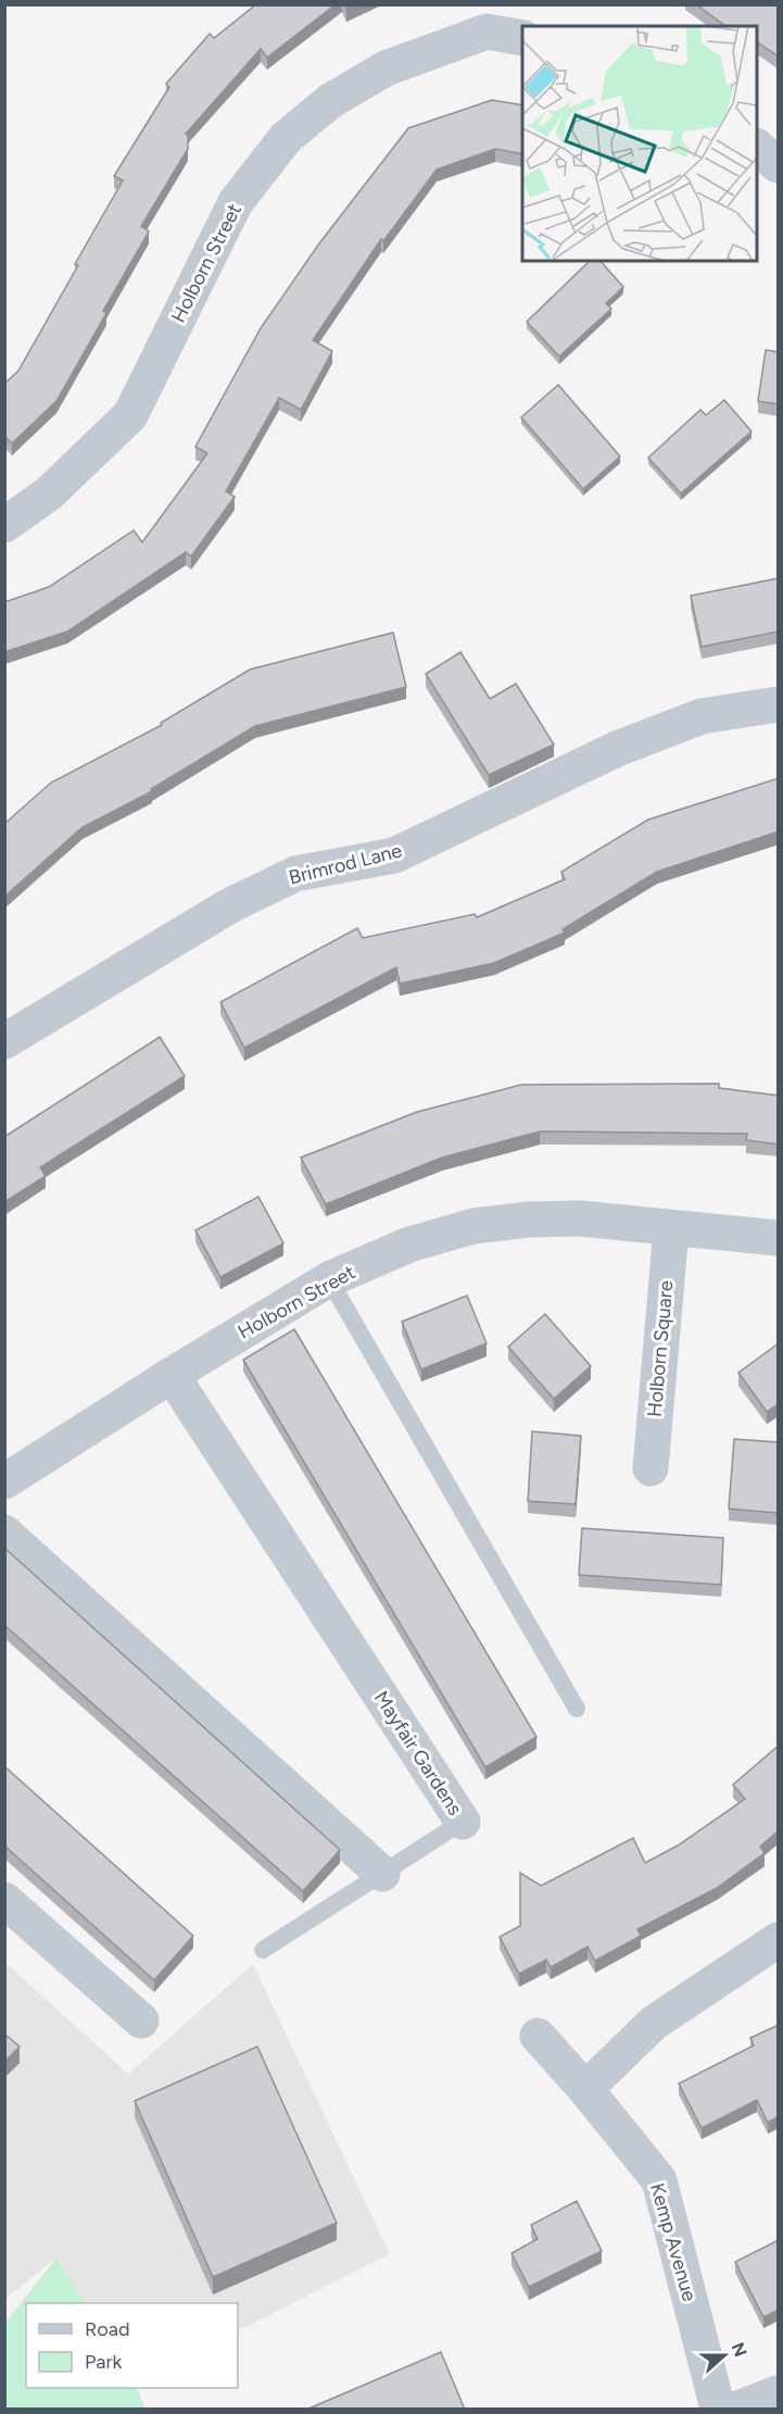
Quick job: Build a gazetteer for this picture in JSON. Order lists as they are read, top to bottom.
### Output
{
  "streets": {
    "street": [
      "Holborn Street",
      "Brimrod Lane",
      "Holborn Square",
      "Mayfair Gardens",
      "Kemp Avenue"
    ]
  },
  "crossings": [
    ["Holborn Street", "Holborn Square"],
    ["Holborn Street", "Mayfair Gardens"]
  ],
  "legend": ["Road", "Park"],
  "north": "right"
}
